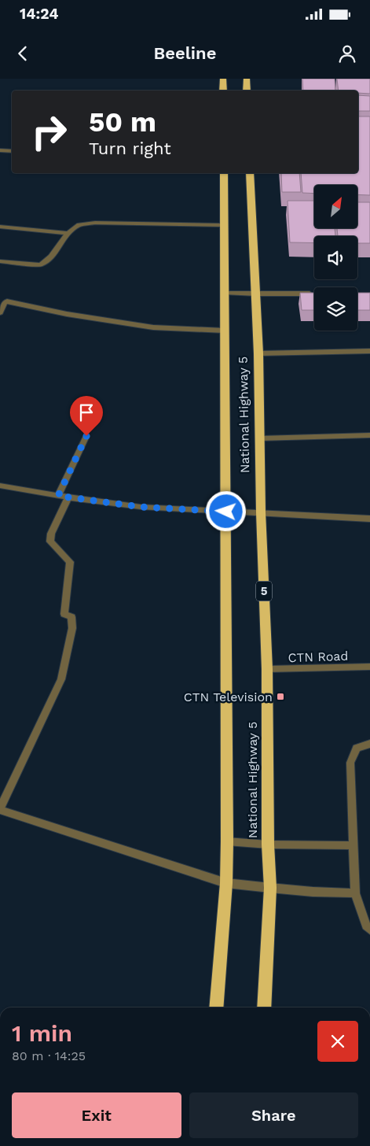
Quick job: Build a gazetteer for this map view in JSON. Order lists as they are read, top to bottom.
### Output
{
  "streets": {
    "highway": ["National Highway 5", "5"],
    "street": ["CTN Road"]
  },
  "crossings": [
    ["National Highway 5", "CTN Road"]
  ],
  "places": {
    "transit": ["CTN Television"]
  },
  "north": "top right",
  "page": {
    "status": "14:24",
    "header": "Beeline",
    "turn": ["50 m", "Turn right"],
    "heading": ["1 min", "80 m · 14:25"],
    "buttons": ["Exit", "Share"]
  }
}
